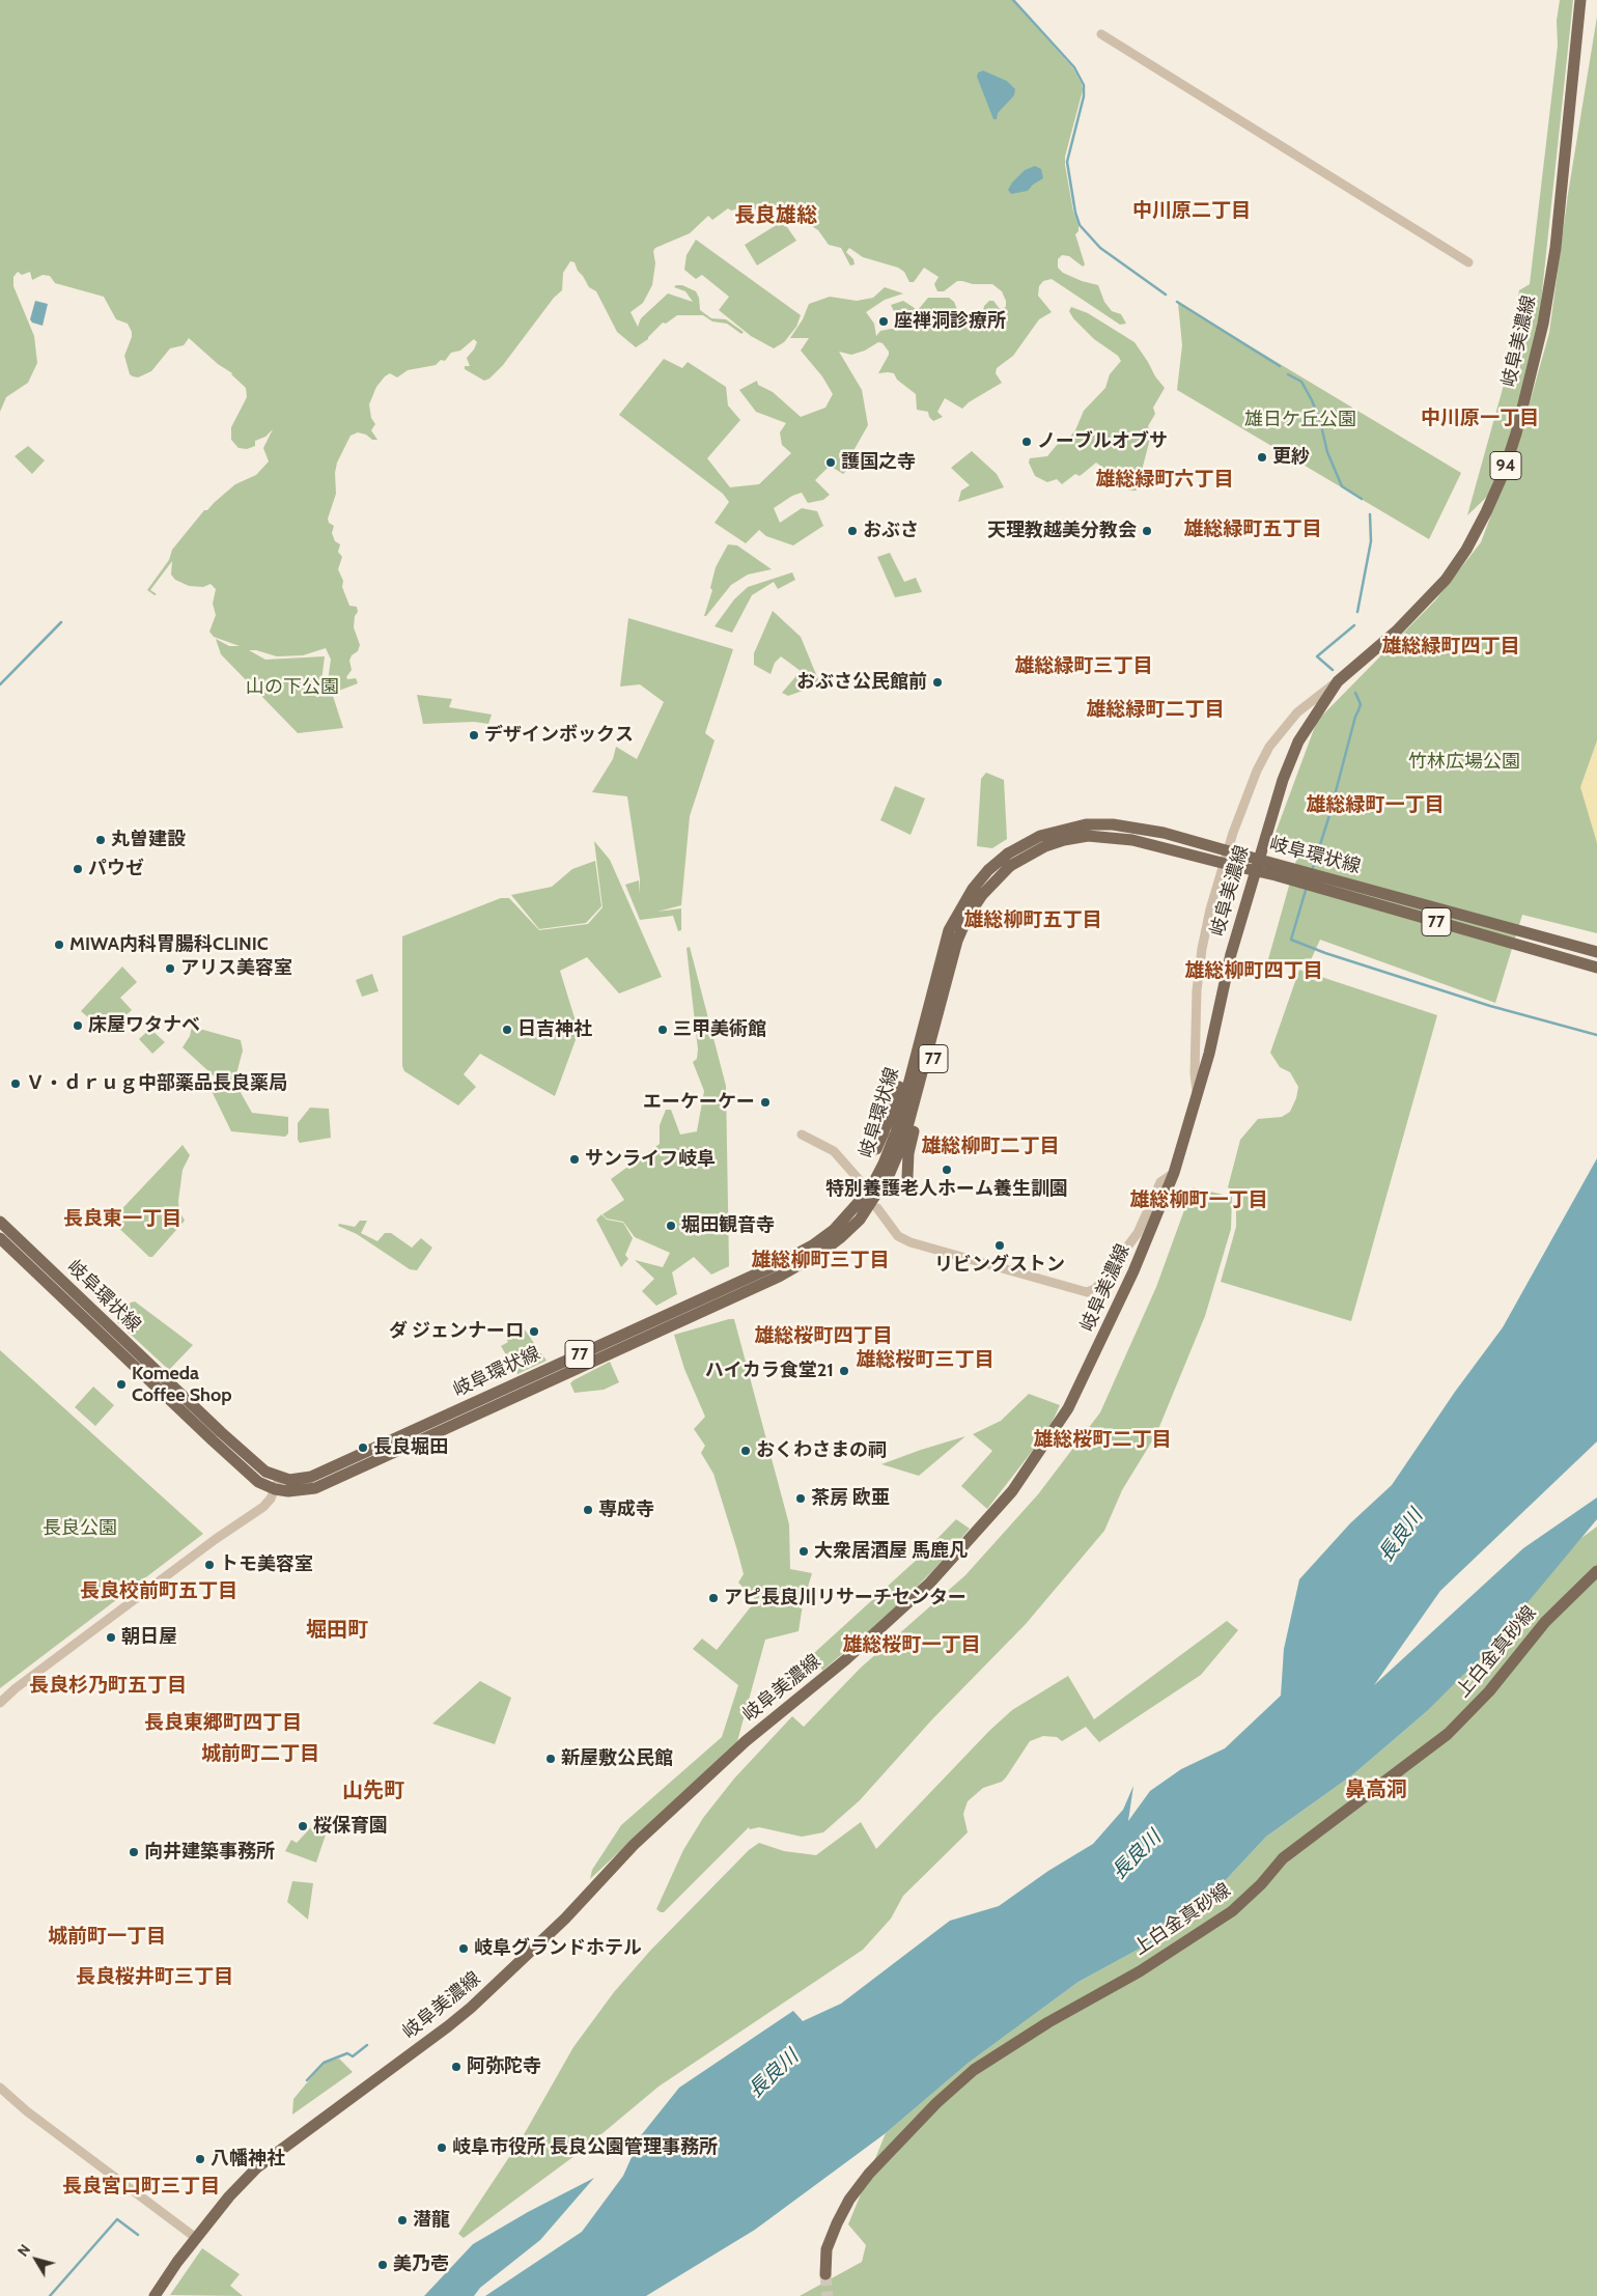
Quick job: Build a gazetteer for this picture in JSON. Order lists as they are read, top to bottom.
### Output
{
  "streets": {
    "main road": [
      "岐阜美濃線",
      "94",
      "岐阜環状線",
      "77",
      "上白金真砂線"
    ]
  },
  "crossings": [
    ["岐阜美濃線", "岐阜環状線"],
    ["岐阜環状線", "77"]
  ],
  "districts": [
    "中川原二丁目",
    "長良雄総",
    "中川原一丁目",
    "雄総緑町六丁目",
    "雄総緑町五丁目",
    "雄総緑町四丁目",
    "雄総緑町三丁目",
    "雄総緑町二丁目",
    "雄総緑町一丁目",
    "雄総柳町五丁目",
    "雄総柳町四丁目",
    "雄総柳町二丁目",
    "雄総柳町一丁目",
    "長良東一丁目",
    "雄総柳町三丁目",
    "雄総桜町四丁目",
    "雄総桜町三丁目",
    "雄総桜町二丁目",
    "長良校前町五丁目",
    "堀田町",
    "雄総桜町一丁目",
    "長良杉乃町五丁目",
    "長良東郷町四丁目",
    "城前町二丁目",
    "鼻高洞",
    "山先町",
    "城前町一丁目",
    "長良桜井町三丁目",
    "長良宮口町三丁目"
  ],
  "water": ["長良川"],
  "parks": [
    "雄日ケ丘公園",
    "山の下公園",
    "竹林広場公園",
    "長良公園"
  ],
  "places": [
    "座禅洞診療所",
    "ノーブルオブサ",
    "更紗",
    "護国之寺",
    "おぶさ",
    "天理教越美分教会",
    "おぶさ公民館前",
    "デザインボックス",
    "丸曽建設",
    "パウゼ",
    "MIWA内科胃腸科CLINIC",
    "アリス美容室",
    "床屋ワタナベ",
    "日吉神社",
    "三甲美術館",
    "Ｖ・ｄｒｕｇ中部薬品長良薬局",
    "エーケーケー",
    "サンライフ岐阜",
    "特別養護老人ホーム養生訓園",
    "堀田観音寺",
    "リビングストン",
    "ダ ジェンナーロ",
    "ハイカラ食堂21",
    "Komeda Coffee Shop",
    "長良堀田",
    "おくわさまの祠",
    "茶房 欧亜",
    "専成寺",
    "大衆居酒屋 馬鹿凡",
    "トモ美容室",
    "アピ長良川リサーチセンター",
    "朝日屋",
    "新屋敷公民館",
    "桜保育園",
    "向井建築事務所",
    "岐阜グランドホテル",
    "阿弥陀寺",
    "岐阜市役所 長良公園管理事務所",
    "八幡神社",
    "潜龍",
    "美乃壱"
  ],
  "north": "top left"
}
